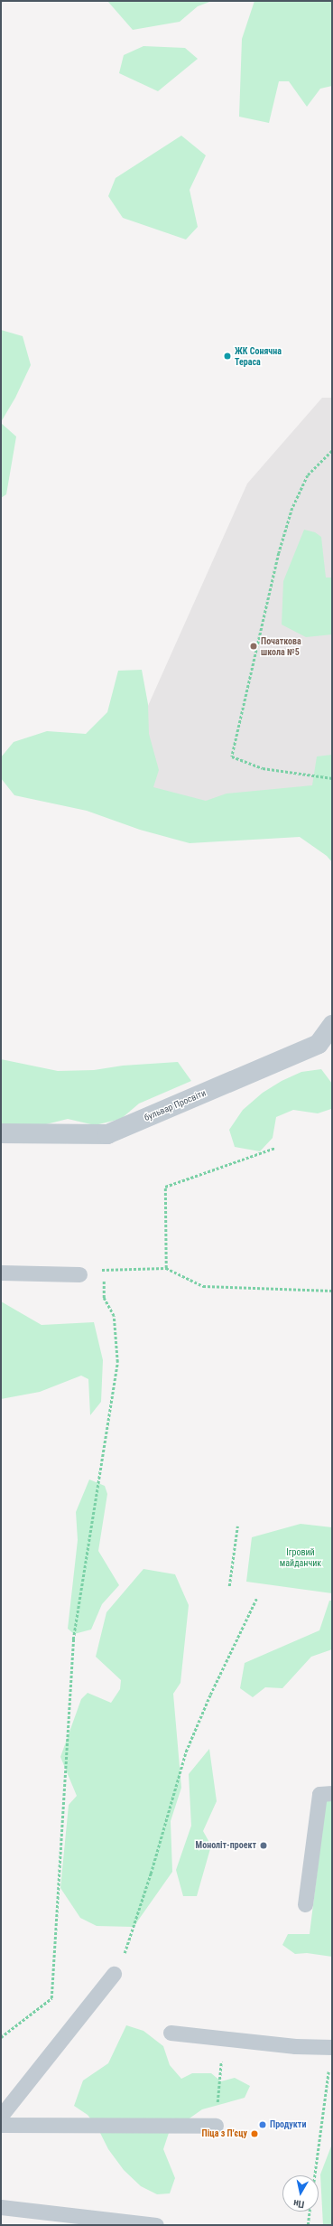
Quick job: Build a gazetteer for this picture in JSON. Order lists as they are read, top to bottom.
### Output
{
  "streets": {
    "street": ["бульвар Просвіти"]
  },
  "parks": ["Ігровий майданчик"],
  "places": [
    "ЖК Сонячна Тераса",
    "Початкова школа №5",
    "Моноліт-проект",
    "Продукти",
    "Піца з Пʼєцу"
  ],
  "north": "bottom"
}
